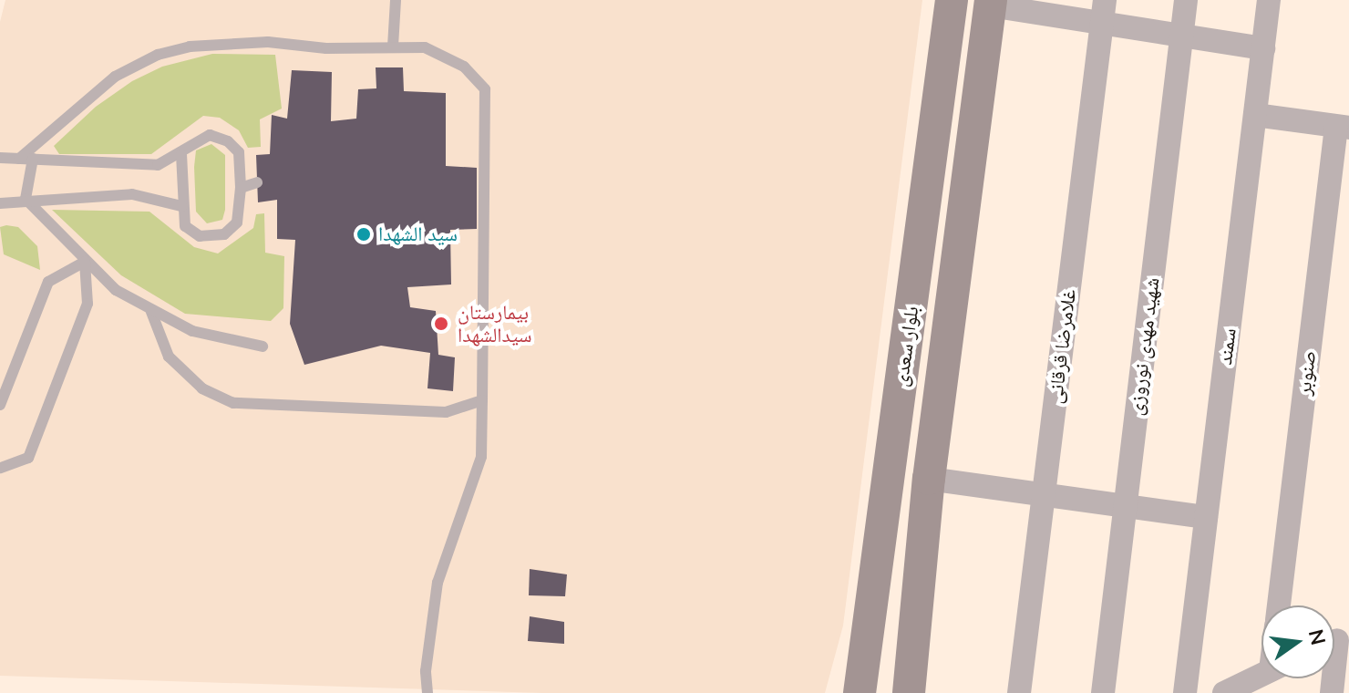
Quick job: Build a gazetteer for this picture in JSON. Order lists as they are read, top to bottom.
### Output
{
  "streets": {
    "street": [
      "بلوار سعدی",
      "غلامرضا قرقانی",
      "شهید مهدی نوروزی",
      "سمند",
      "صنوبر"
    ]
  },
  "places": ["سید الشهدا", "بیمارستان سیدالشهدا"],
  "north": "right"
}
